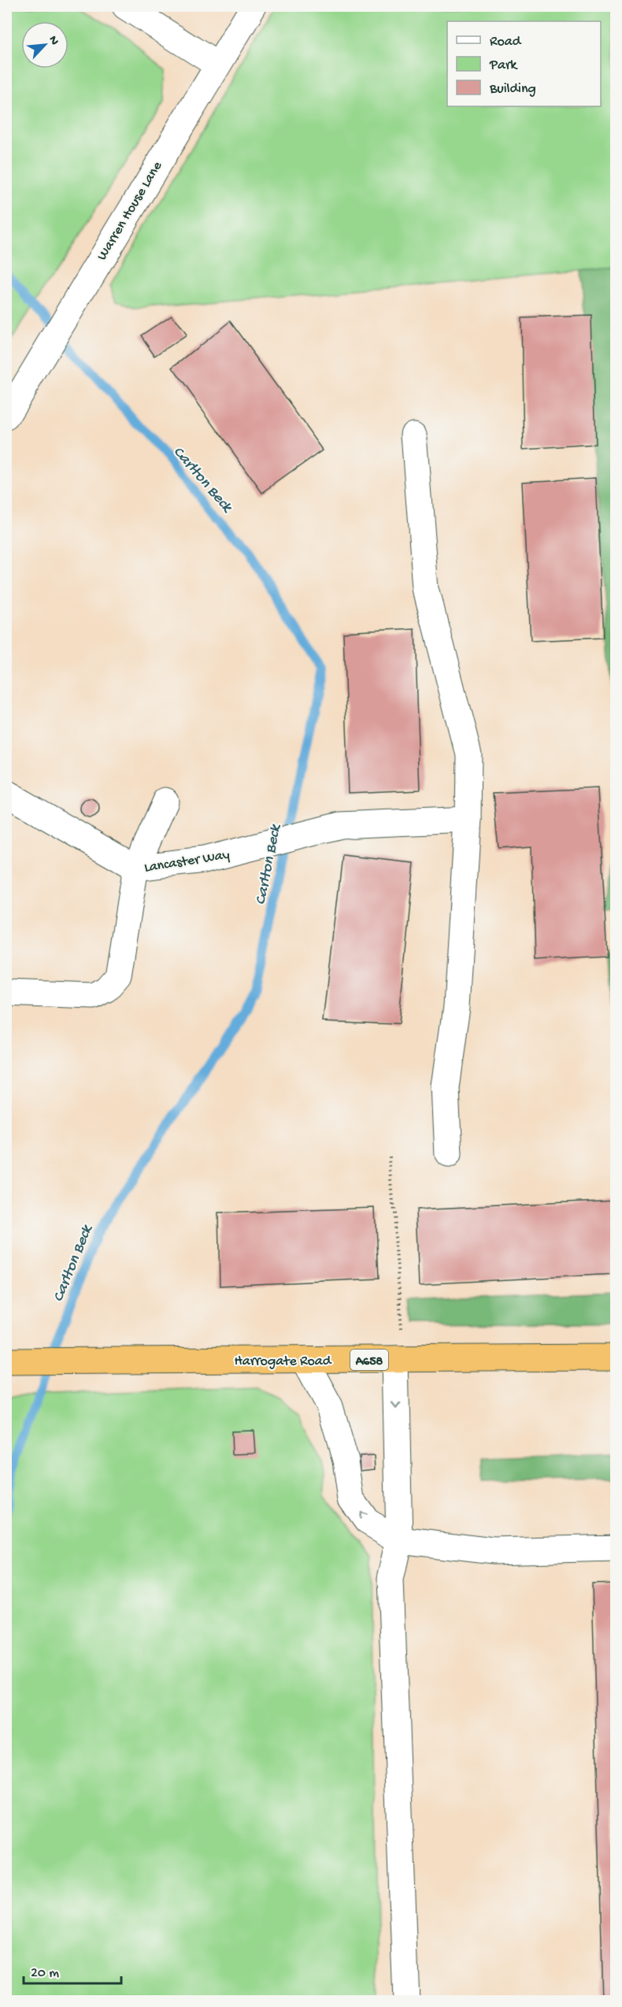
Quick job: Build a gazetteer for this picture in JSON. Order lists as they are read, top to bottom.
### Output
{
  "streets": {
    "highway": ["Harrogate Road", "A658"],
    "street": ["Warren House Lane", "Lancaster Way"]
  },
  "water": ["Carlton Beck"],
  "legend": ["Road", "Park", "Building"],
  "scale_bar": "20 m",
  "north": "top right"
}
